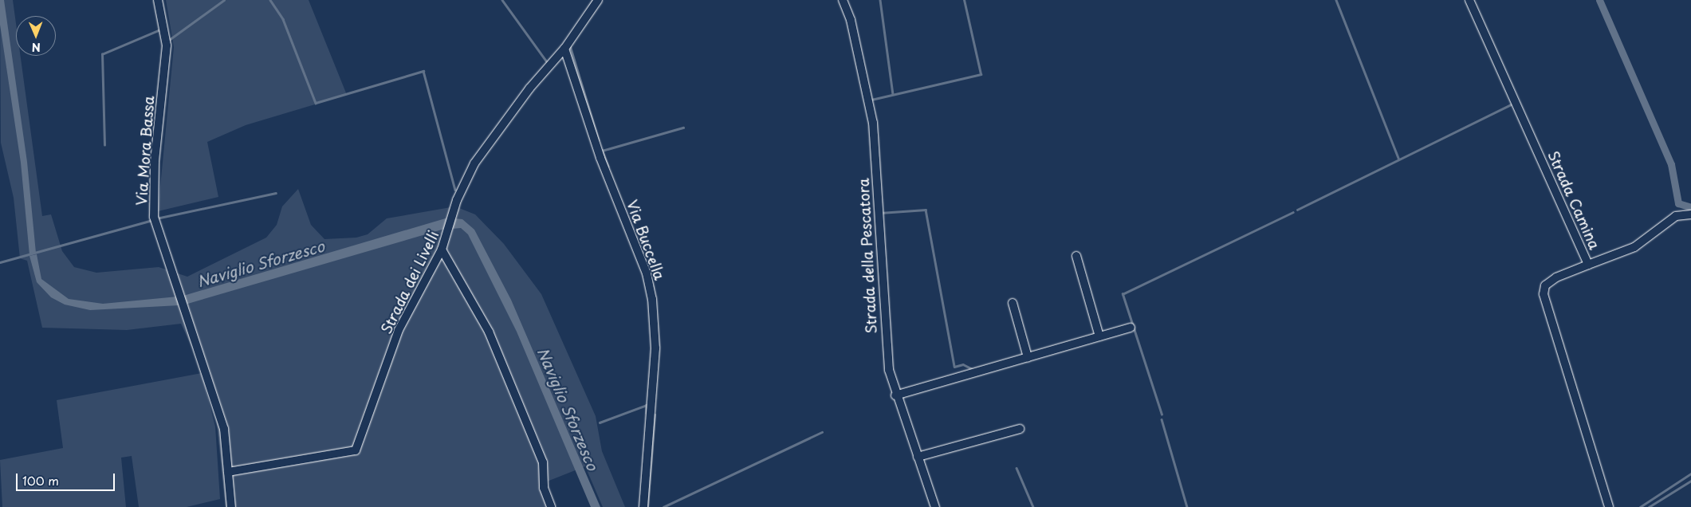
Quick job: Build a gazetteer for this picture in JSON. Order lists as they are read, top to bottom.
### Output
{
  "streets": {
    "street": [
      "Via Mora Bassa",
      "Strada Camina",
      "Via Buccella",
      "Strada della Pescatora",
      "Strada dei Livelli"
    ]
  },
  "crossings": [
    ["Via Mora Bassa", "Strada dei Livelli"],
    ["Via Buccella", "Strada dei Livelli"]
  ],
  "water": ["Naviglio Sforzesco"],
  "scale_bar": "100 m",
  "north": "bottom"
}
